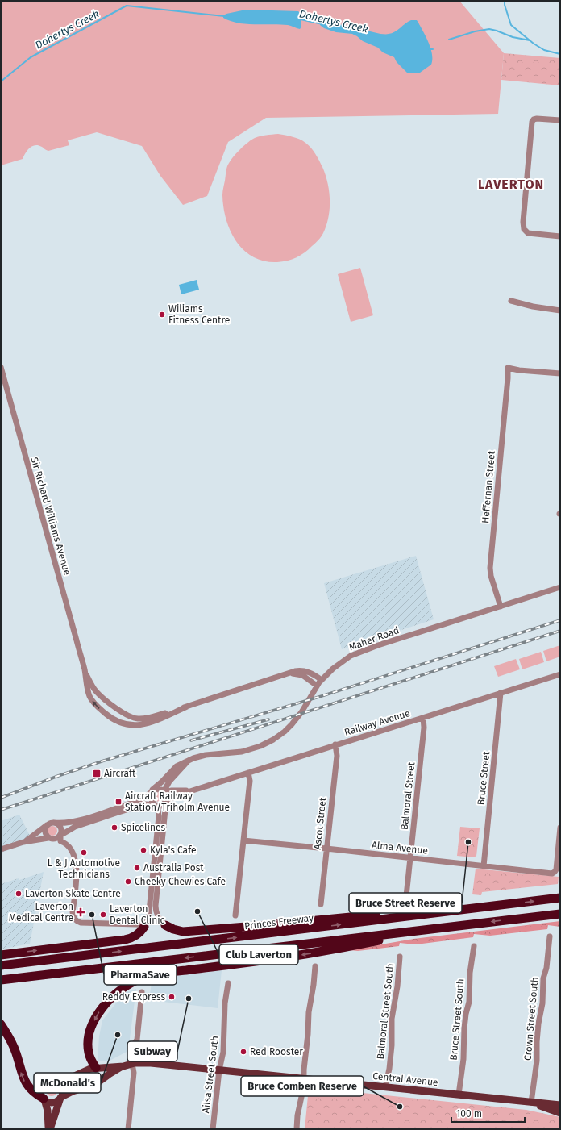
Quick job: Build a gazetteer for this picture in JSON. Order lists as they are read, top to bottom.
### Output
{
  "streets": {
    "highway": ["Princes Freeway"],
    "main road": ["Central Avenue"],
    "street": [
      "Heffernan Street",
      "Sir Richard Williams Avenue",
      "Maher Road",
      "Railway Avenue",
      "Bruce Street",
      "Balmoral Street",
      "Ascot Street",
      "Alma Avenue",
      "Balmoral Street South",
      "Crown Street South",
      "Bruce Street South",
      "Ailsa Street South"
    ]
  },
  "crossings": [
    ["Heffernan Street", "Maher Road"],
    ["Sir Richard Williams Avenue", "Maher Road"],
    ["Maher Road", "Railway Avenue"],
    ["Railway Avenue", "Bruce Street"],
    ["Railway Avenue", "Balmoral Street"],
    ["Railway Avenue", "Ascot Street"],
    ["Bruce Street", "Alma Avenue"],
    ["Balmoral Street", "Alma Avenue"],
    ["Ascot Street", "Alma Avenue"],
    ["Balmoral Street South", "Central Avenue"],
    ["Crown Street South", "Central Avenue"],
    ["Bruce Street South", "Central Avenue"],
    ["Ailsa Street South", "Central Avenue"]
  ],
  "districts": ["LAVERTON"],
  "water": ["Dohertys Creek"],
  "places": {
    "other": [
      "Wiliams Fitness Centre",
      "Spicelines",
      "Bruce Street Reserve",
      "Kyla's Cafe",
      "L & J Automotive Technicians",
      "Australia Post",
      "Cheeky Chewies Cafe",
      "Laverton Skate Centre",
      "Club Laverton",
      "PharmaSave",
      "Laverton Dental Clinic",
      "Reddy Express",
      "Subway",
      "McDonald's",
      "Red Rooster",
      "Bruce Comben Reserve"
    ],
    "transit": ["Aircraft", "Aircraft Railway Station/Triholm Avenue"],
    "health": ["Laverton Medical Centre"]
  },
  "scale_bar": "100 m"
}
